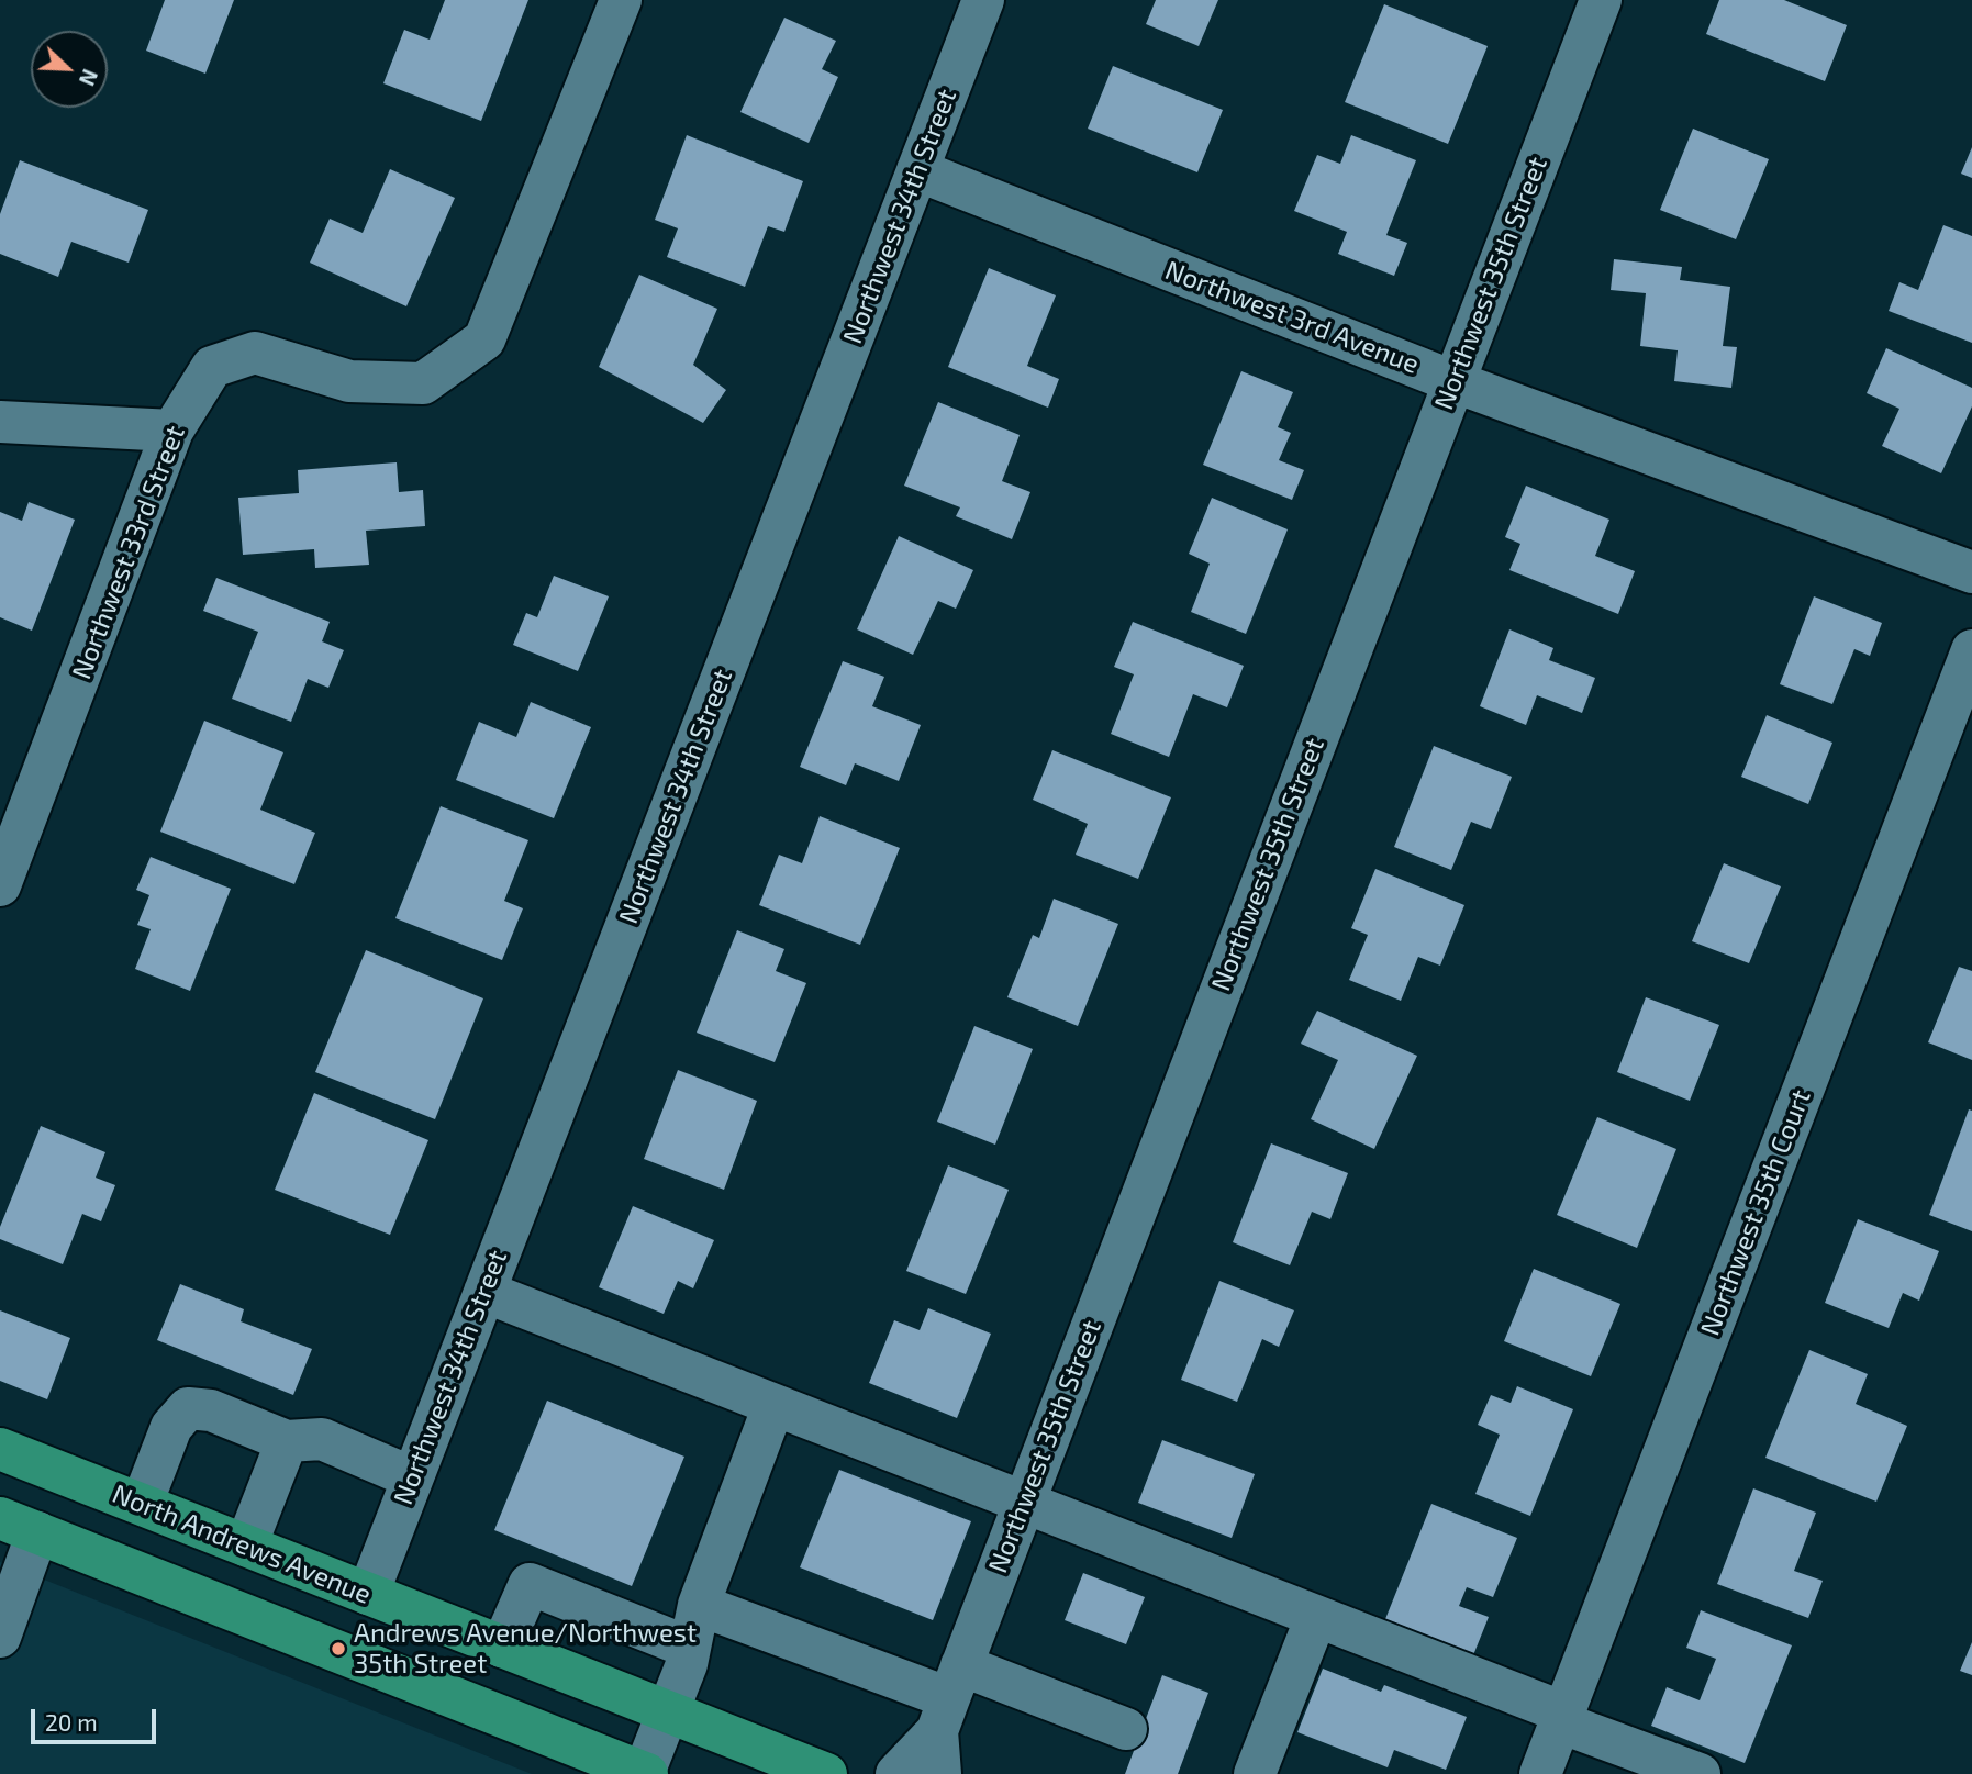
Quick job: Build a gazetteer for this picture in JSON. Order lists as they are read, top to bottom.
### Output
{
  "streets": {
    "main road": ["North Andrews Avenue"],
    "street": [
      "Northwest 34th Street",
      "Northwest 35th Street",
      "Northwest 3rd Avenue",
      "Northwest 33rd Street",
      "Northwest 35th Court"
    ]
  },
  "crossings": [
    ["Northwest 34th Street", "Northwest 3rd Avenue"],
    ["Northwest 34th Street", "North Andrews Avenue"],
    ["Northwest 35th Street", "Northwest 3rd Avenue"]
  ],
  "places": ["Andrews Avenue/Northwest 35th Street"],
  "scale_bar": "20 m",
  "north": "bottom right"
}
